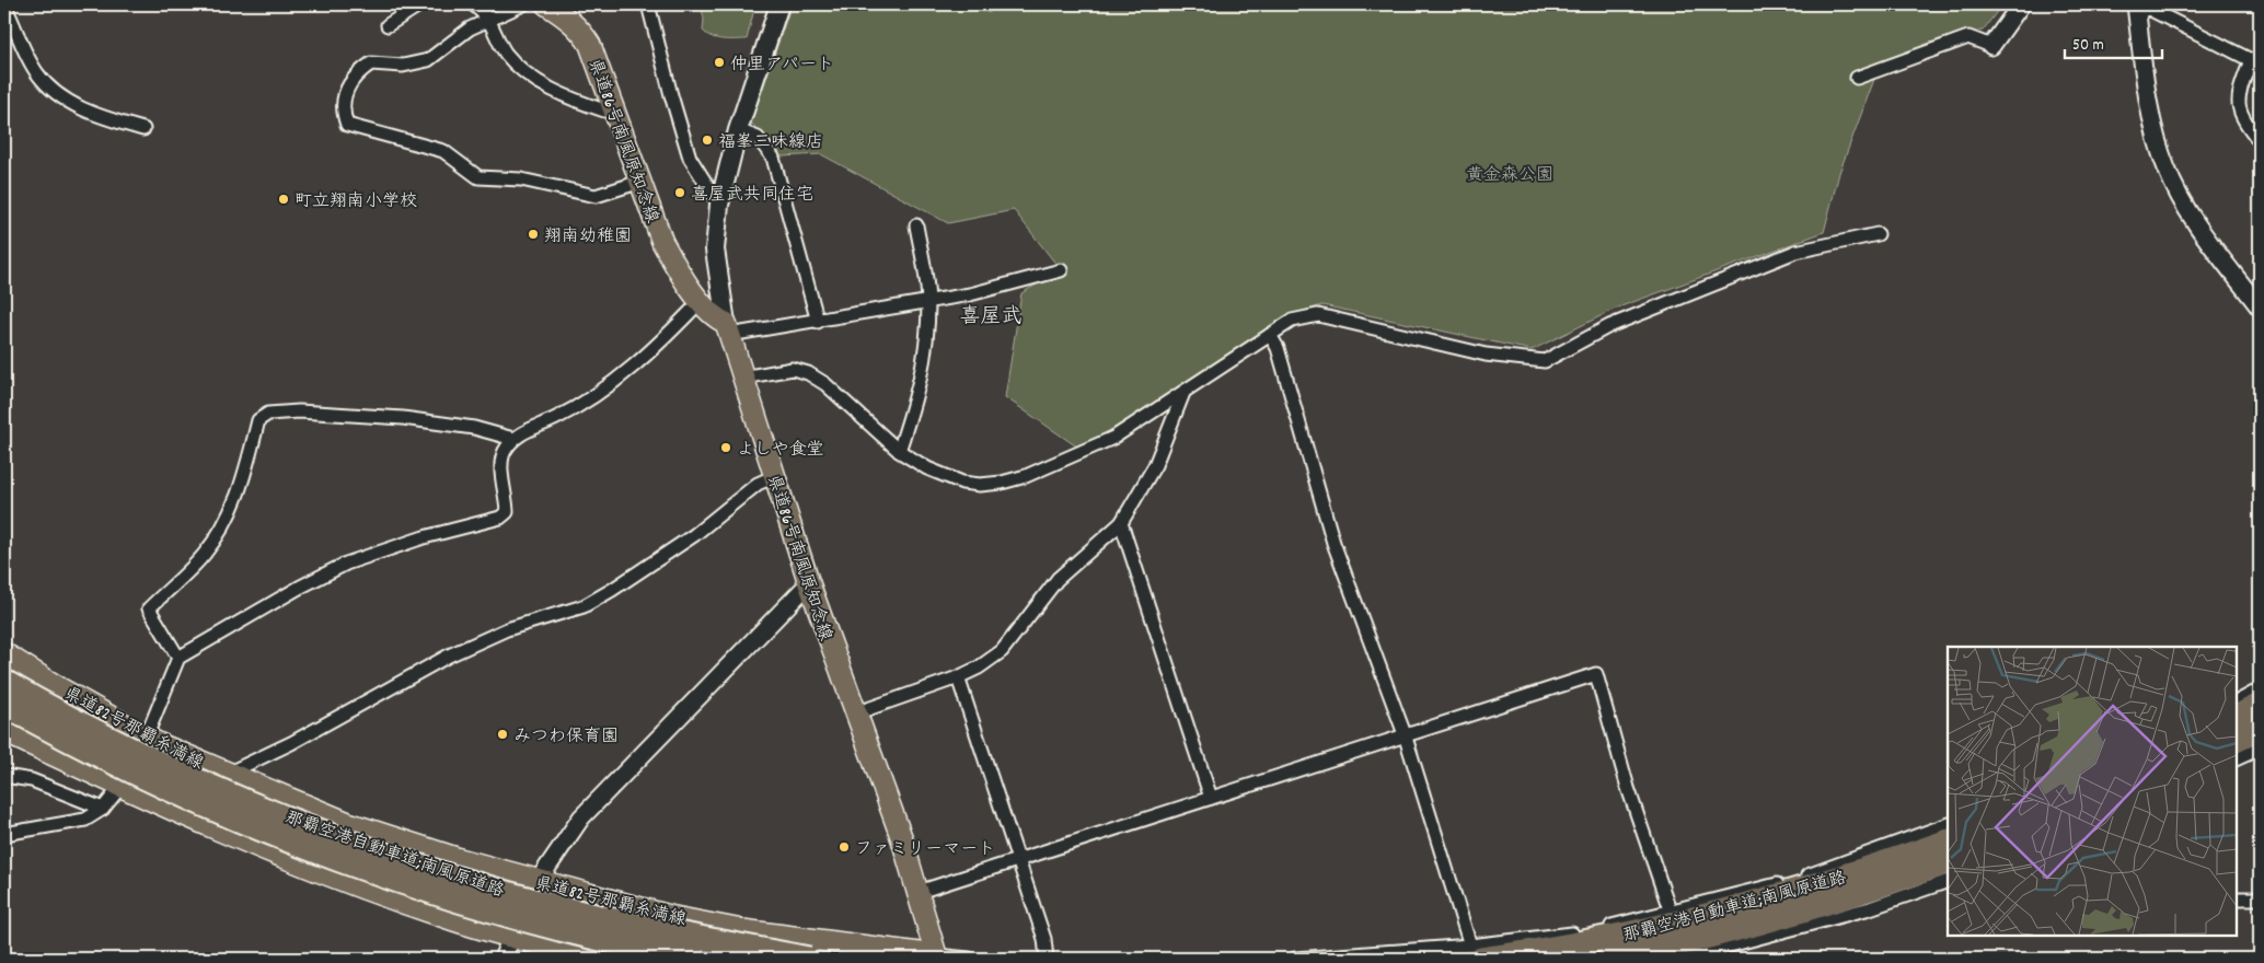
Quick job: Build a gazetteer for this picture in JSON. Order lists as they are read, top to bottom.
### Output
{
  "streets": {
    "highway": ["那覇空港自動車道;南風原道路"],
    "main road": ["県道86号南風原知念線", "県道82号那覇糸満線"]
  },
  "crossings": [
    ["県道86号南風原知念線", "県道82号那覇糸満線"]
  ],
  "districts": ["喜屋武"],
  "parks": ["黄金森公園"],
  "places": [
    "仲里アパート",
    "福峯三味線店",
    "喜屋武共同住宅",
    "町立翔南小学校",
    "翔南幼稚園",
    "よしや食堂",
    "みつわ保育園",
    "ファミリーマート"
  ],
  "scale_bar": "50 m"
}
